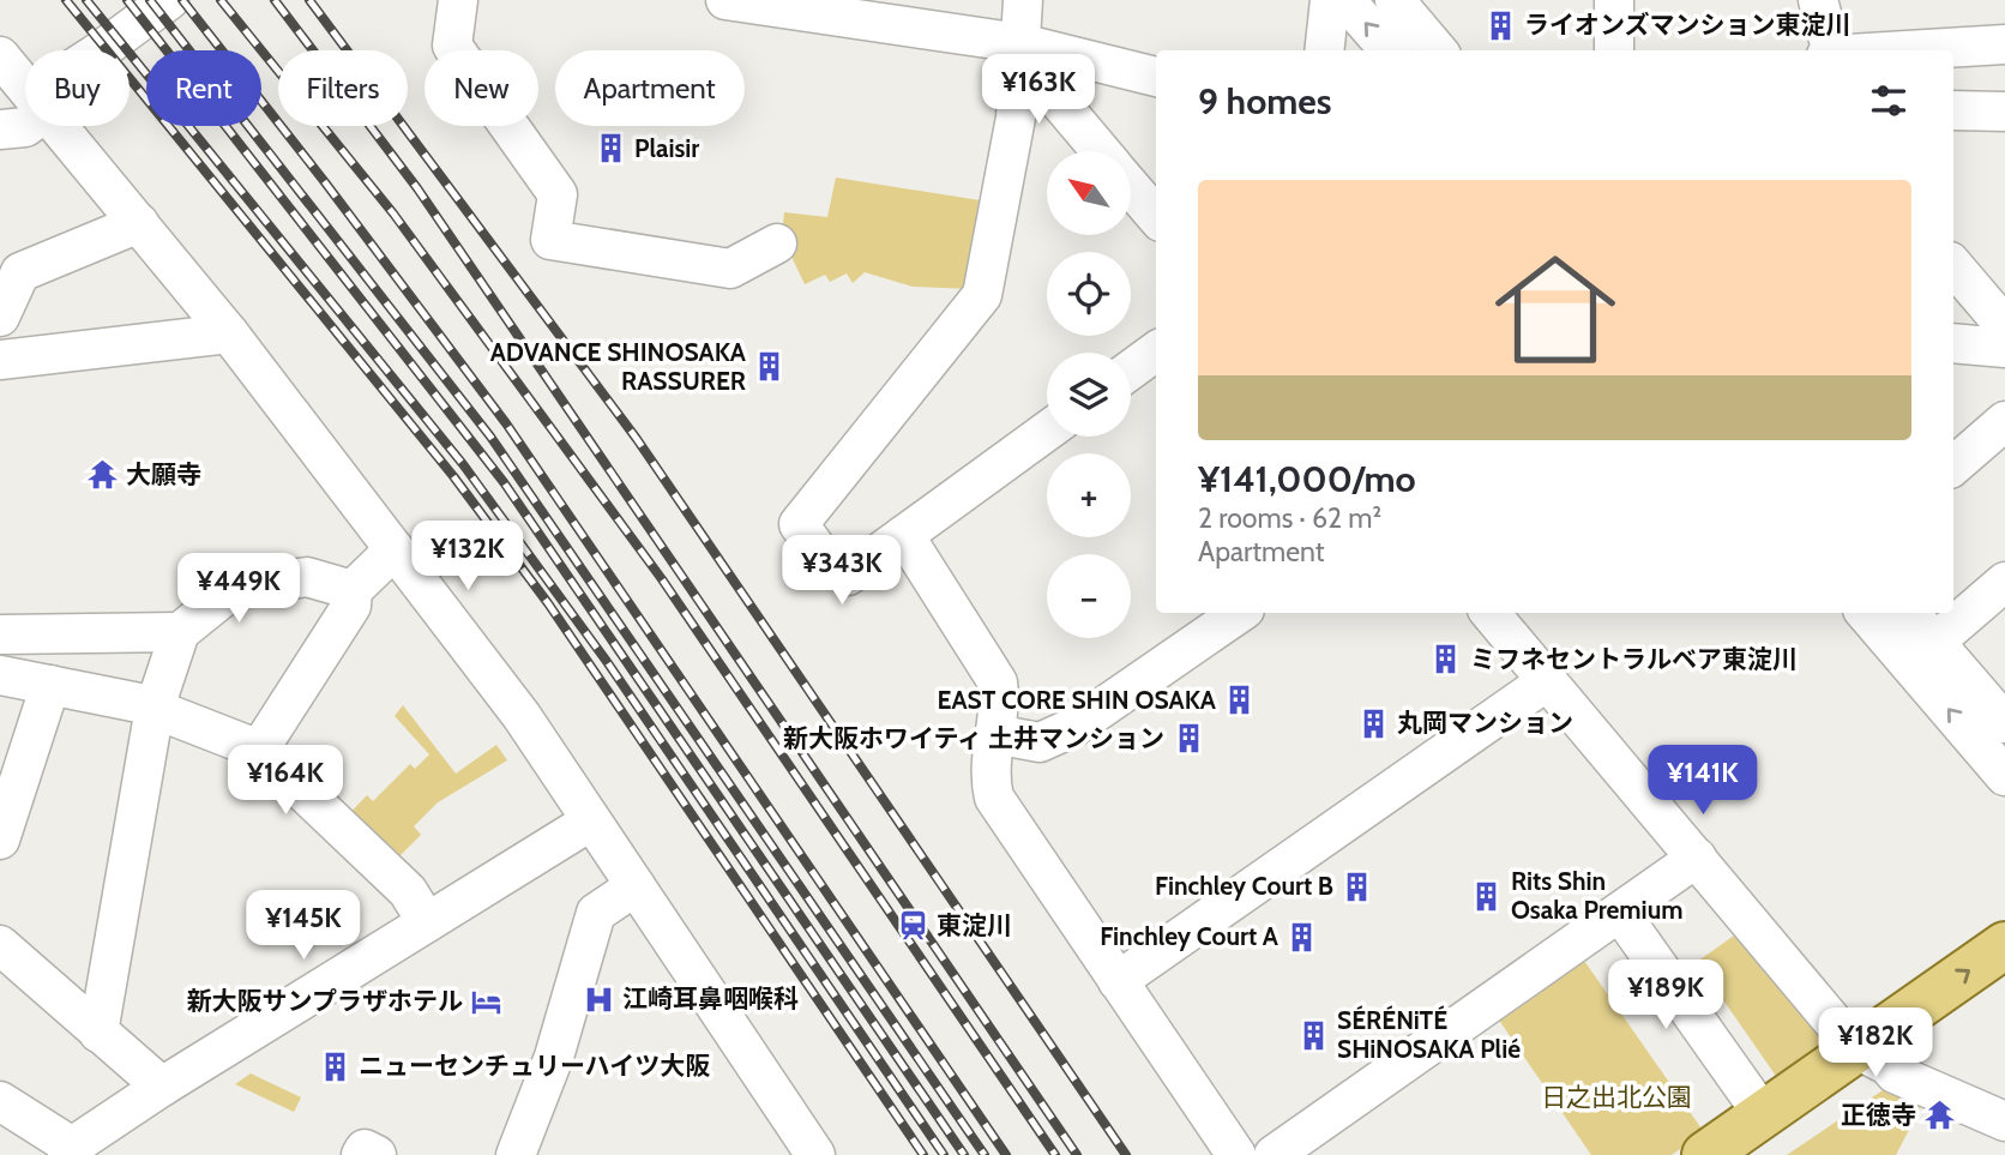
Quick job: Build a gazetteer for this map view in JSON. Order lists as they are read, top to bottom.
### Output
{
  "parks": ["日之出北公園"],
  "places": {
    "building": [
      "ライオンズマンション東淀川",
      "Plaisir",
      "ADVANCE SHINOSAKA RASSURER",
      "ミフネセントラルベア東淀川",
      "EAST CORE SHIN OSAKA",
      "丸岡マンション",
      "新大阪ホワイティ 土井マンション",
      "Finchley Court B",
      "Rits Shin Osaka Premium",
      "Finchley Court A",
      "SÉRÉNiTÉ SHiNOSAKA Plié",
      "ニューセンチュリーハイツ大阪"
    ],
    "temple": ["大願寺", "正徳寺"],
    "station": ["東淀川"],
    "hospital": ["江崎耳鼻咽喉科"],
    "hotel": ["新大阪サンプラザホテル"]
  },
  "north": "top left",
  "page": {
    "chip": [
      "Buy",
      "Rent",
      "Filters",
      "New",
      "Apartment"
    ],
    "heading": "9 homes",
    "price": [
      "¥163K",
      "¥132K",
      "¥343K",
      "¥449K",
      "¥164K",
      "¥141K",
      "¥145K",
      "¥189K",
      "¥182K"
    ],
    "map_buttons": ["+", "−"],
    "list": [
      {
        "name": "¥141,000/mo",
        "note": "2 rooms · 62 m² · Apartment"
      }
    ]
  }
}
